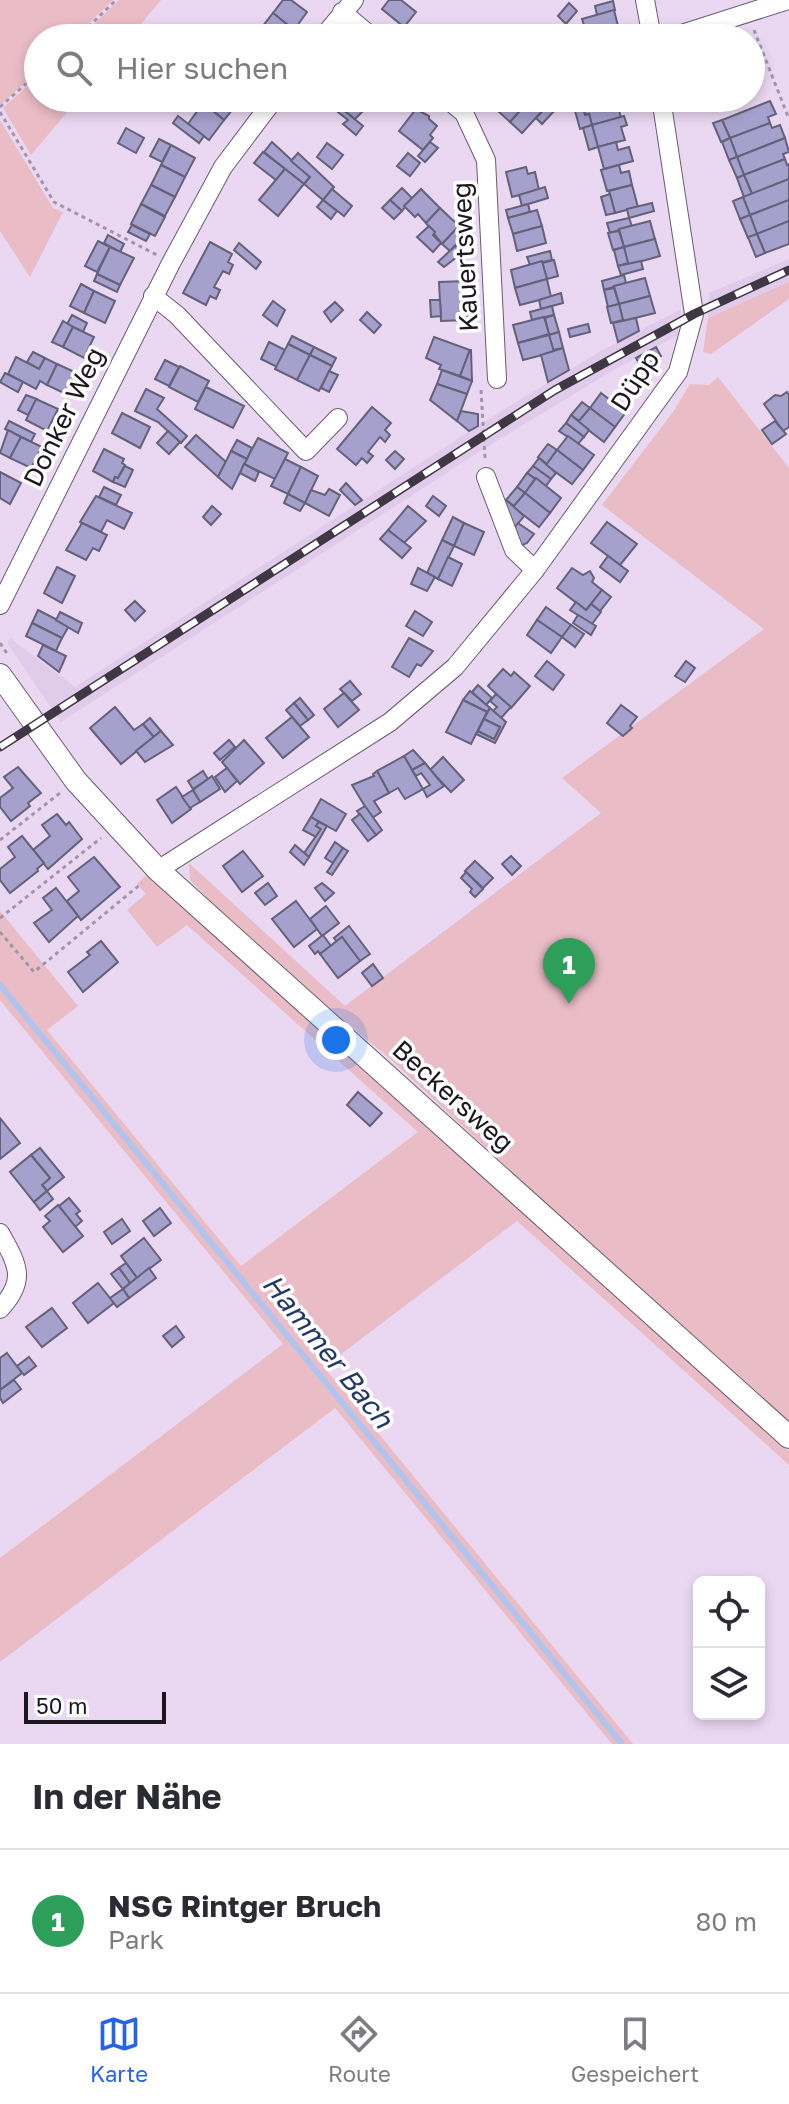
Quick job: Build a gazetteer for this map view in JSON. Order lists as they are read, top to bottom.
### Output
{
  "streets": {
    "street": [
      "Kauertsweg",
      "Düpp",
      "Donker Weg",
      "Beckersweg"
    ]
  },
  "crossings": [
    ["Düpp", "Beckersweg"]
  ],
  "water": ["Hammer Bach"],
  "scale_bar": "50 m",
  "page": {
    "search": "Hier suchen",
    "pins": "1",
    "scale": "50 m",
    "heading": "In der Nähe",
    "list": [
      {
        "mark": "1",
        "name": "NSG Rintger Bruch",
        "note": "Park",
        "value": "80 m"
      }
    ],
    "nav": ["Karte", "Route", "Gespeichert"]
  }
}
